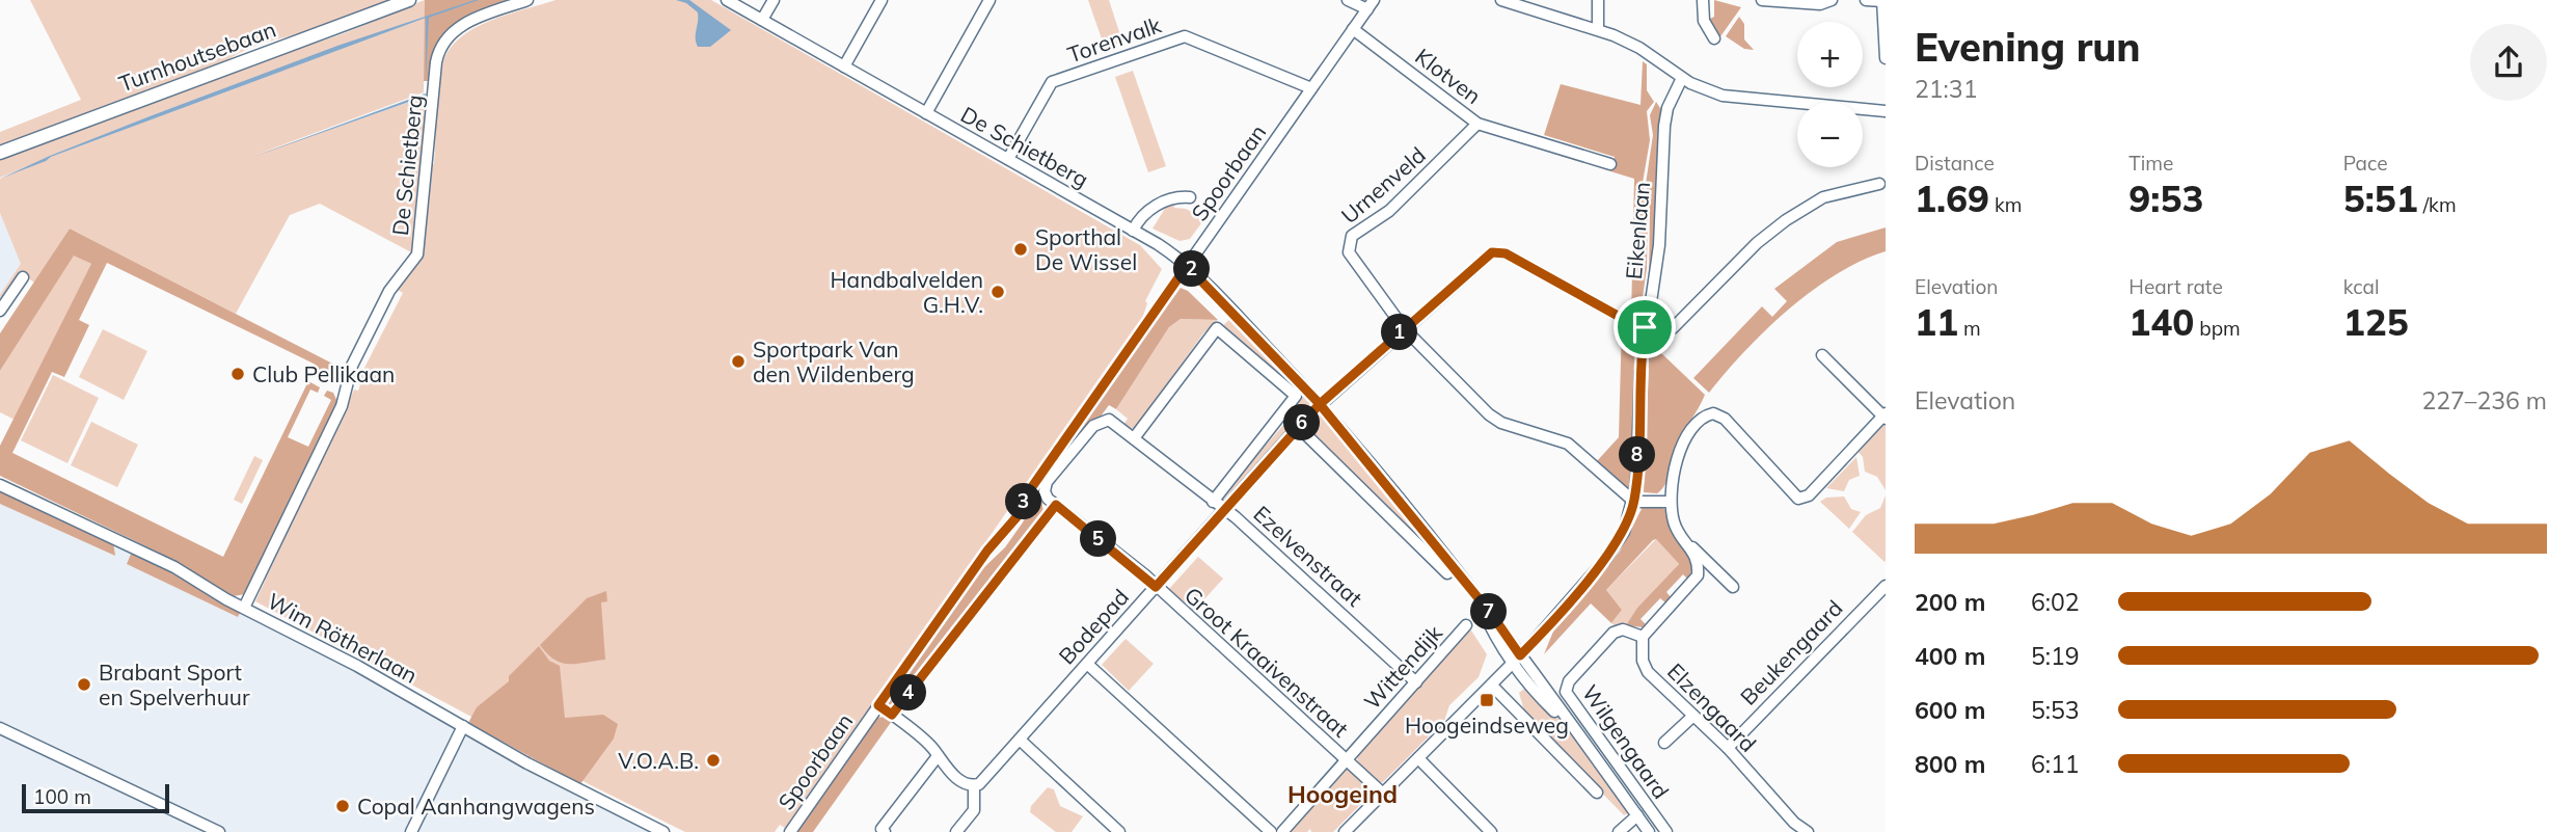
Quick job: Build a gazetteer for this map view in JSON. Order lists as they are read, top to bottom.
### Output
{
  "streets": {
    "main road": ["Turnhoutsebaan"],
    "street": [
      "Torenvalk",
      "Klotven",
      "De Schietberg",
      "Spoorbaan",
      "Urnenveld",
      "Eikenlaan",
      "Ezelvenstraat",
      "Bodepad",
      "Wim Rötherlaan",
      "Beukengaard",
      "Groot Kraaivenstraat",
      "Wittendijk",
      "Elzengaard",
      "Wilgengaard"
    ]
  },
  "crossings": [
    ["Torenvalk", "De Schietberg"],
    ["Torenvalk", "Spoorbaan"],
    ["Klotven", "Spoorbaan"],
    ["Klotven", "Urnenveld"],
    ["De Schietberg", "Spoorbaan"],
    ["De Schietberg", "Wim Rötherlaan"],
    ["Urnenveld", "Eikenlaan"],
    ["Urnenveld", "Bodepad"],
    ["Eikenlaan", "Bodepad"],
    ["Ezelvenstraat", "Bodepad"],
    ["Ezelvenstraat", "Wittendijk"],
    ["Bodepad", "Groot Kraaivenstraat"],
    ["Beukengaard", "Elzengaard"],
    ["Groot Kraaivenstraat", "Wittendijk"],
    ["Elzengaard", "Wilgengaard"]
  ],
  "districts": ["Hoogeind"],
  "places": {
    "other": [
      "Sporthal De Wissel",
      "Handbalvelden G.H.V.",
      "Sportpark Van den Wildenberg",
      "Club Pellikaan",
      "Brabant Sport en Spelverhuur",
      "V.O.A.B.",
      "Copal Aanhangwagens"
    ],
    "transit": ["Hoogeindseweg"]
  },
  "scale_bar": "100 m",
  "page": {
    "heading": ["Evening run", "21:31"],
    "map_buttons": ["+", "−"],
    "stats": [
      ["Distance", "1.69 km"],
      ["Time", "9:53"],
      ["Pace", "5:51 /km"],
      ["Elevation", "11 m"],
      ["Heart rate", "140 bpm"],
      ["kcal", "125"]
    ],
    "pins": [
      "2",
      "1",
      "6",
      "8",
      "3",
      "5",
      "7",
      "4"
    ],
    "chart": ["Elevation", "227–236 m"],
    "list": [
      {
        "name": "200 m",
        "note": "6:02"
      },
      {
        "name": "400 m",
        "note": "5:19"
      },
      {
        "name": "600 m",
        "note": "5:53"
      },
      {
        "name": "800 m",
        "note": "6:11"
      }
    ],
    "scale": "100 m"
  }
}
